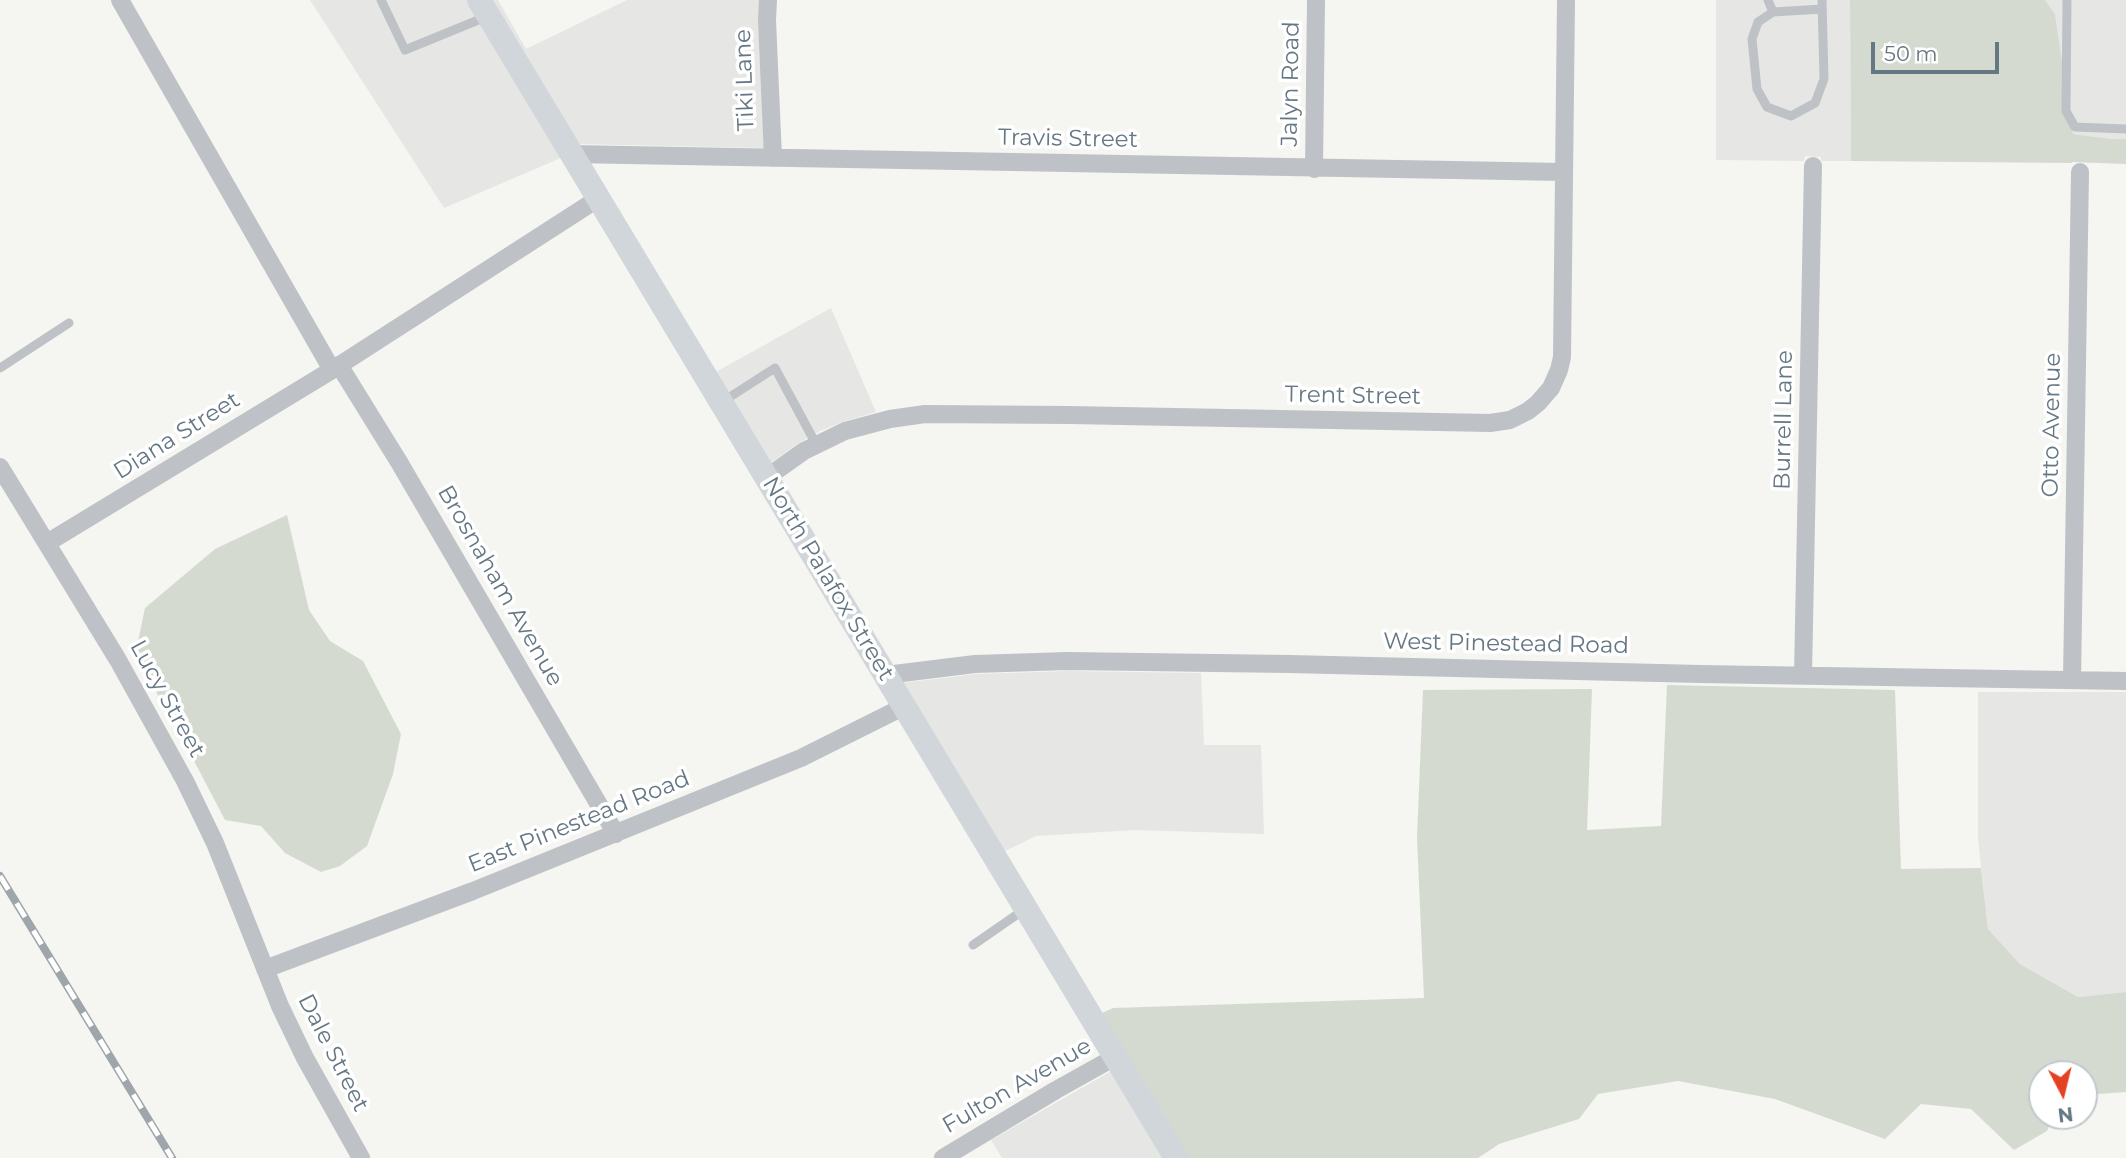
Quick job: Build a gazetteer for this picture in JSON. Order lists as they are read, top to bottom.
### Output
{
  "streets": {
    "main road": ["North Palafox Street"],
    "street": [
      "Tiki Lane",
      "Jalyn Road",
      "Travis Street",
      "Trent Street",
      "Burrell Lane",
      "Otto Avenue",
      "Diana Street",
      "Brosnaham Avenue",
      "West Pinestead Road",
      "Lucy Street",
      "East Pinestead Road",
      "Dale Street",
      "Fulton Avenue"
    ]
  },
  "crossings": [
    ["Tiki Lane", "Travis Street"],
    ["Jalyn Road", "Travis Street"],
    ["Travis Street", "Trent Street"],
    ["Travis Street", "North Palafox Street"],
    ["Trent Street", "North Palafox Street"],
    ["Burrell Lane", "West Pinestead Road"],
    ["Otto Avenue", "West Pinestead Road"],
    ["Diana Street", "North Palafox Street"],
    ["Diana Street", "Brosnaham Avenue"],
    ["Diana Street", "Lucy Street"],
    ["North Palafox Street", "West Pinestead Road"],
    ["North Palafox Street", "East Pinestead Road"],
    ["North Palafox Street", "Fulton Avenue"],
    ["Brosnaham Avenue", "East Pinestead Road"],
    ["Lucy Street", "East Pinestead Road"],
    ["Lucy Street", "Dale Street"],
    ["East Pinestead Road", "Dale Street"]
  ],
  "scale_bar": "50 m",
  "north": "bottom"
}
